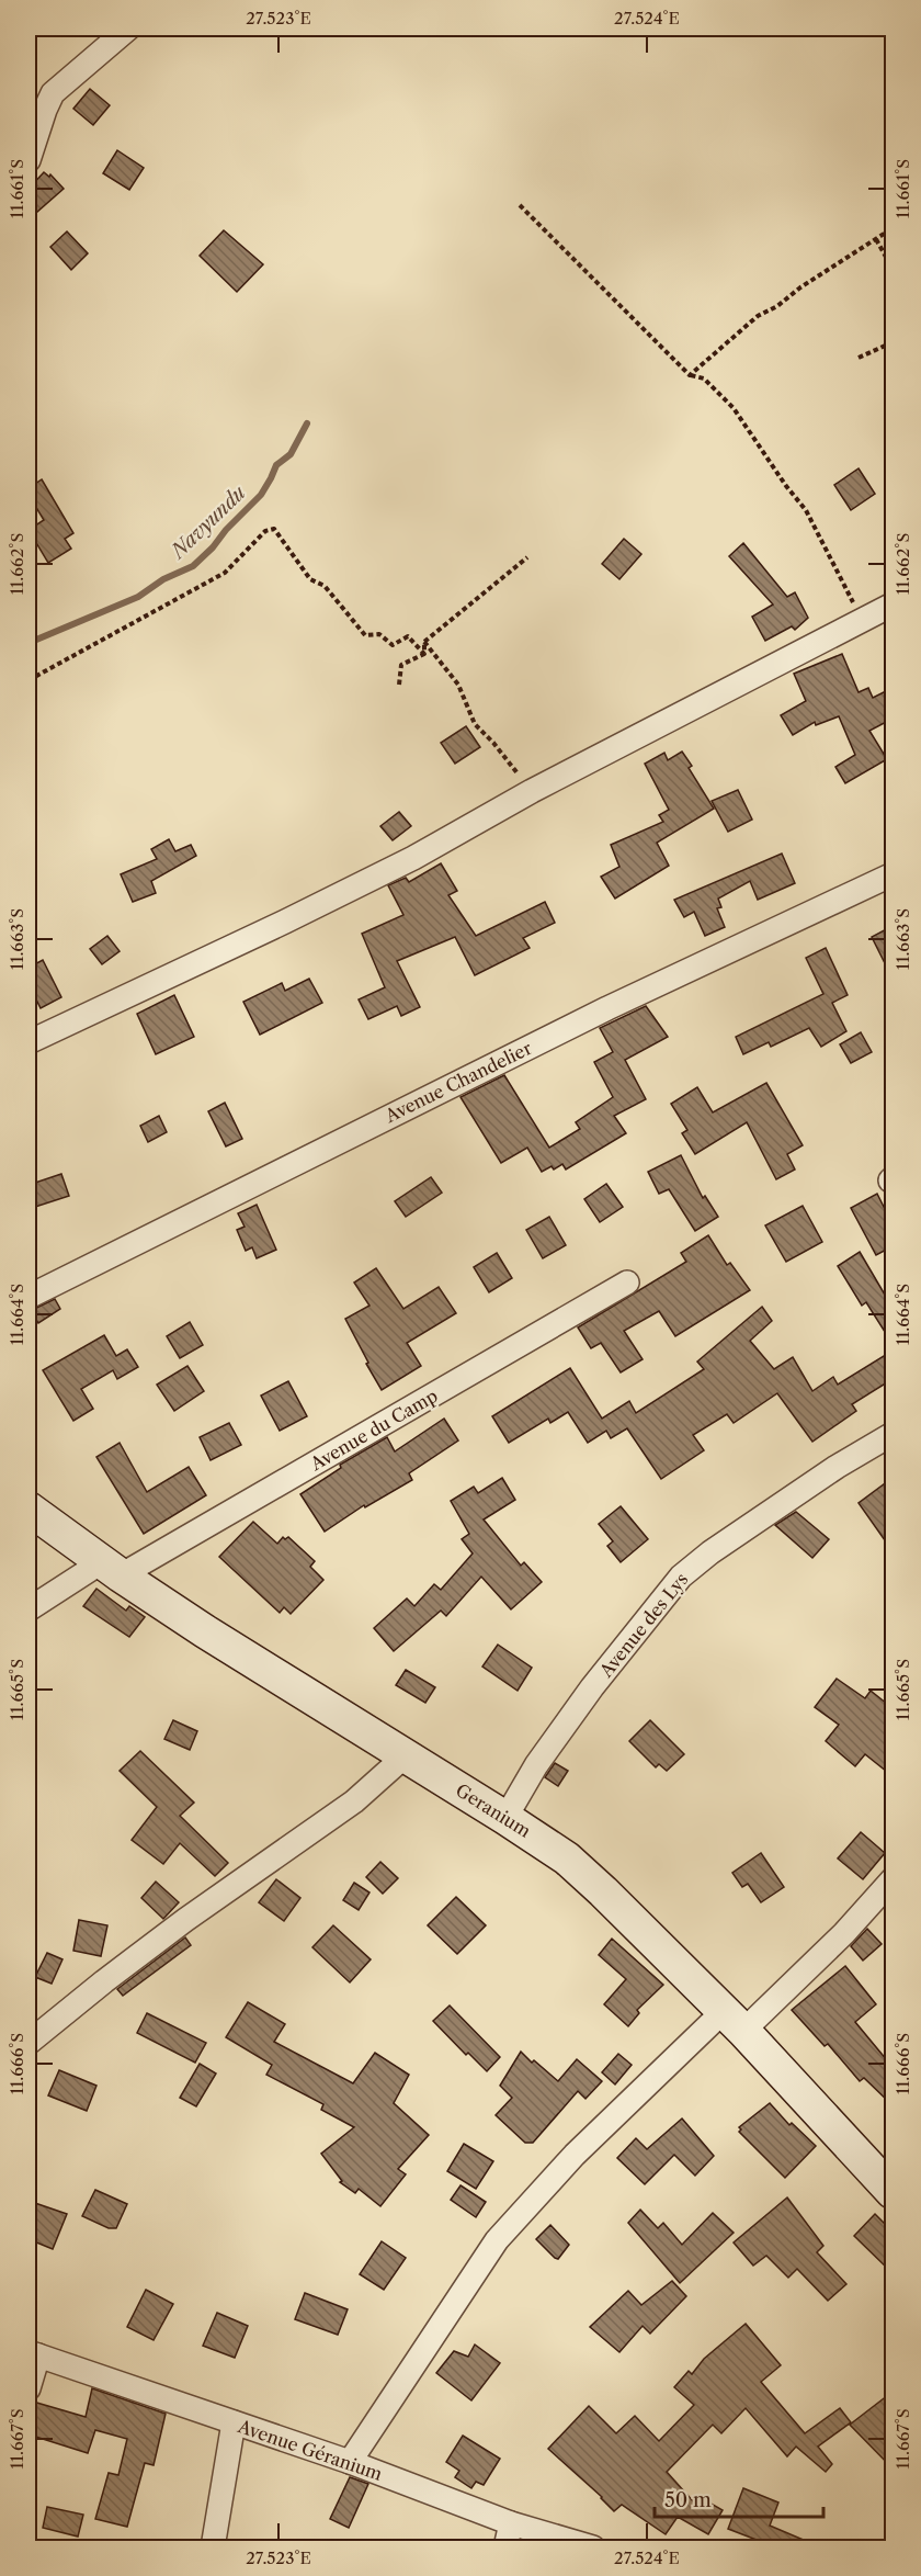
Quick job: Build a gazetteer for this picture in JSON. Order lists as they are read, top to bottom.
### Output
{
  "streets": {
    "street": [
      "Avenue Chandelier",
      "Avenue du Camp",
      "Avenue des Lys",
      "Geranium",
      "Avenue Géranium"
    ]
  },
  "crossings": [
    ["Avenue du Camp", "Geranium"],
    ["Avenue des Lys", "Geranium"]
  ],
  "water": ["Navyundu"],
  "scale_bar": "50 m",
  "coordinates": [
    "27.523°E",
    "27.524°E",
    "11.661°S",
    "11.662°S",
    "11.663°S",
    "11.664°S",
    "11.665°S",
    "11.666°S",
    "11.667°S"
  ]
}
